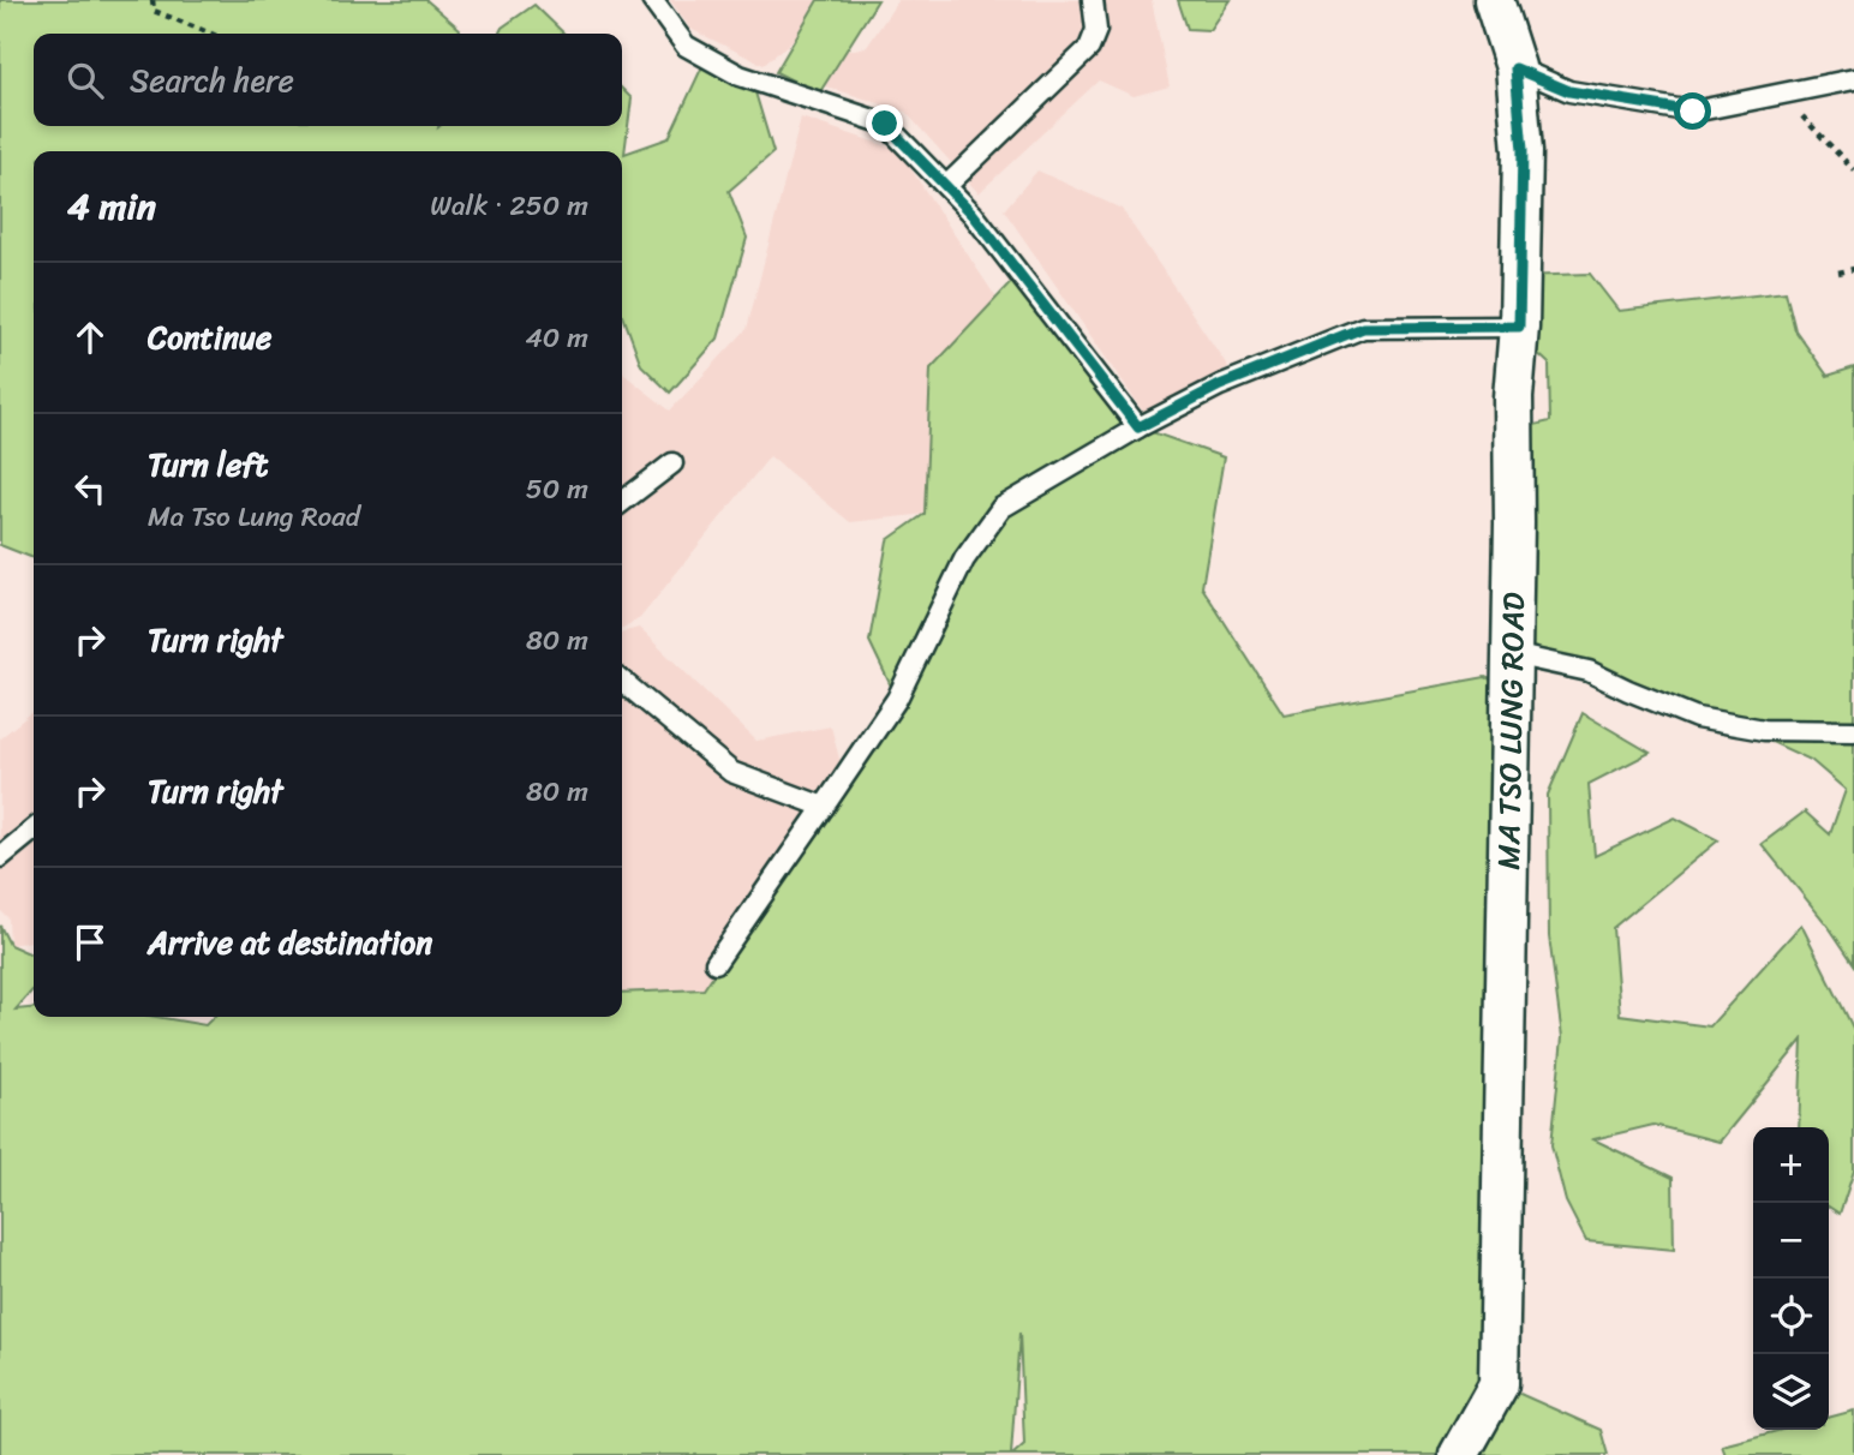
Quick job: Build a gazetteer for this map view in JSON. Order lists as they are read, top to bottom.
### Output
{
  "streets": {
    "street": ["MA TSO LUNG ROAD"]
  },
  "page": {
    "search": "Search here",
    "heading": ["4 min", "Walk · 250 m"],
    "list": [
      ["Continue", "40 m"],
      ["Turn left", "Ma Tso Lung Road", "50 m"],
      ["Turn right", "80 m"],
      ["Turn right", "80 m"],
      "Arrive at destination"
    ],
    "map_buttons": ["+", "−"]
  }
}
